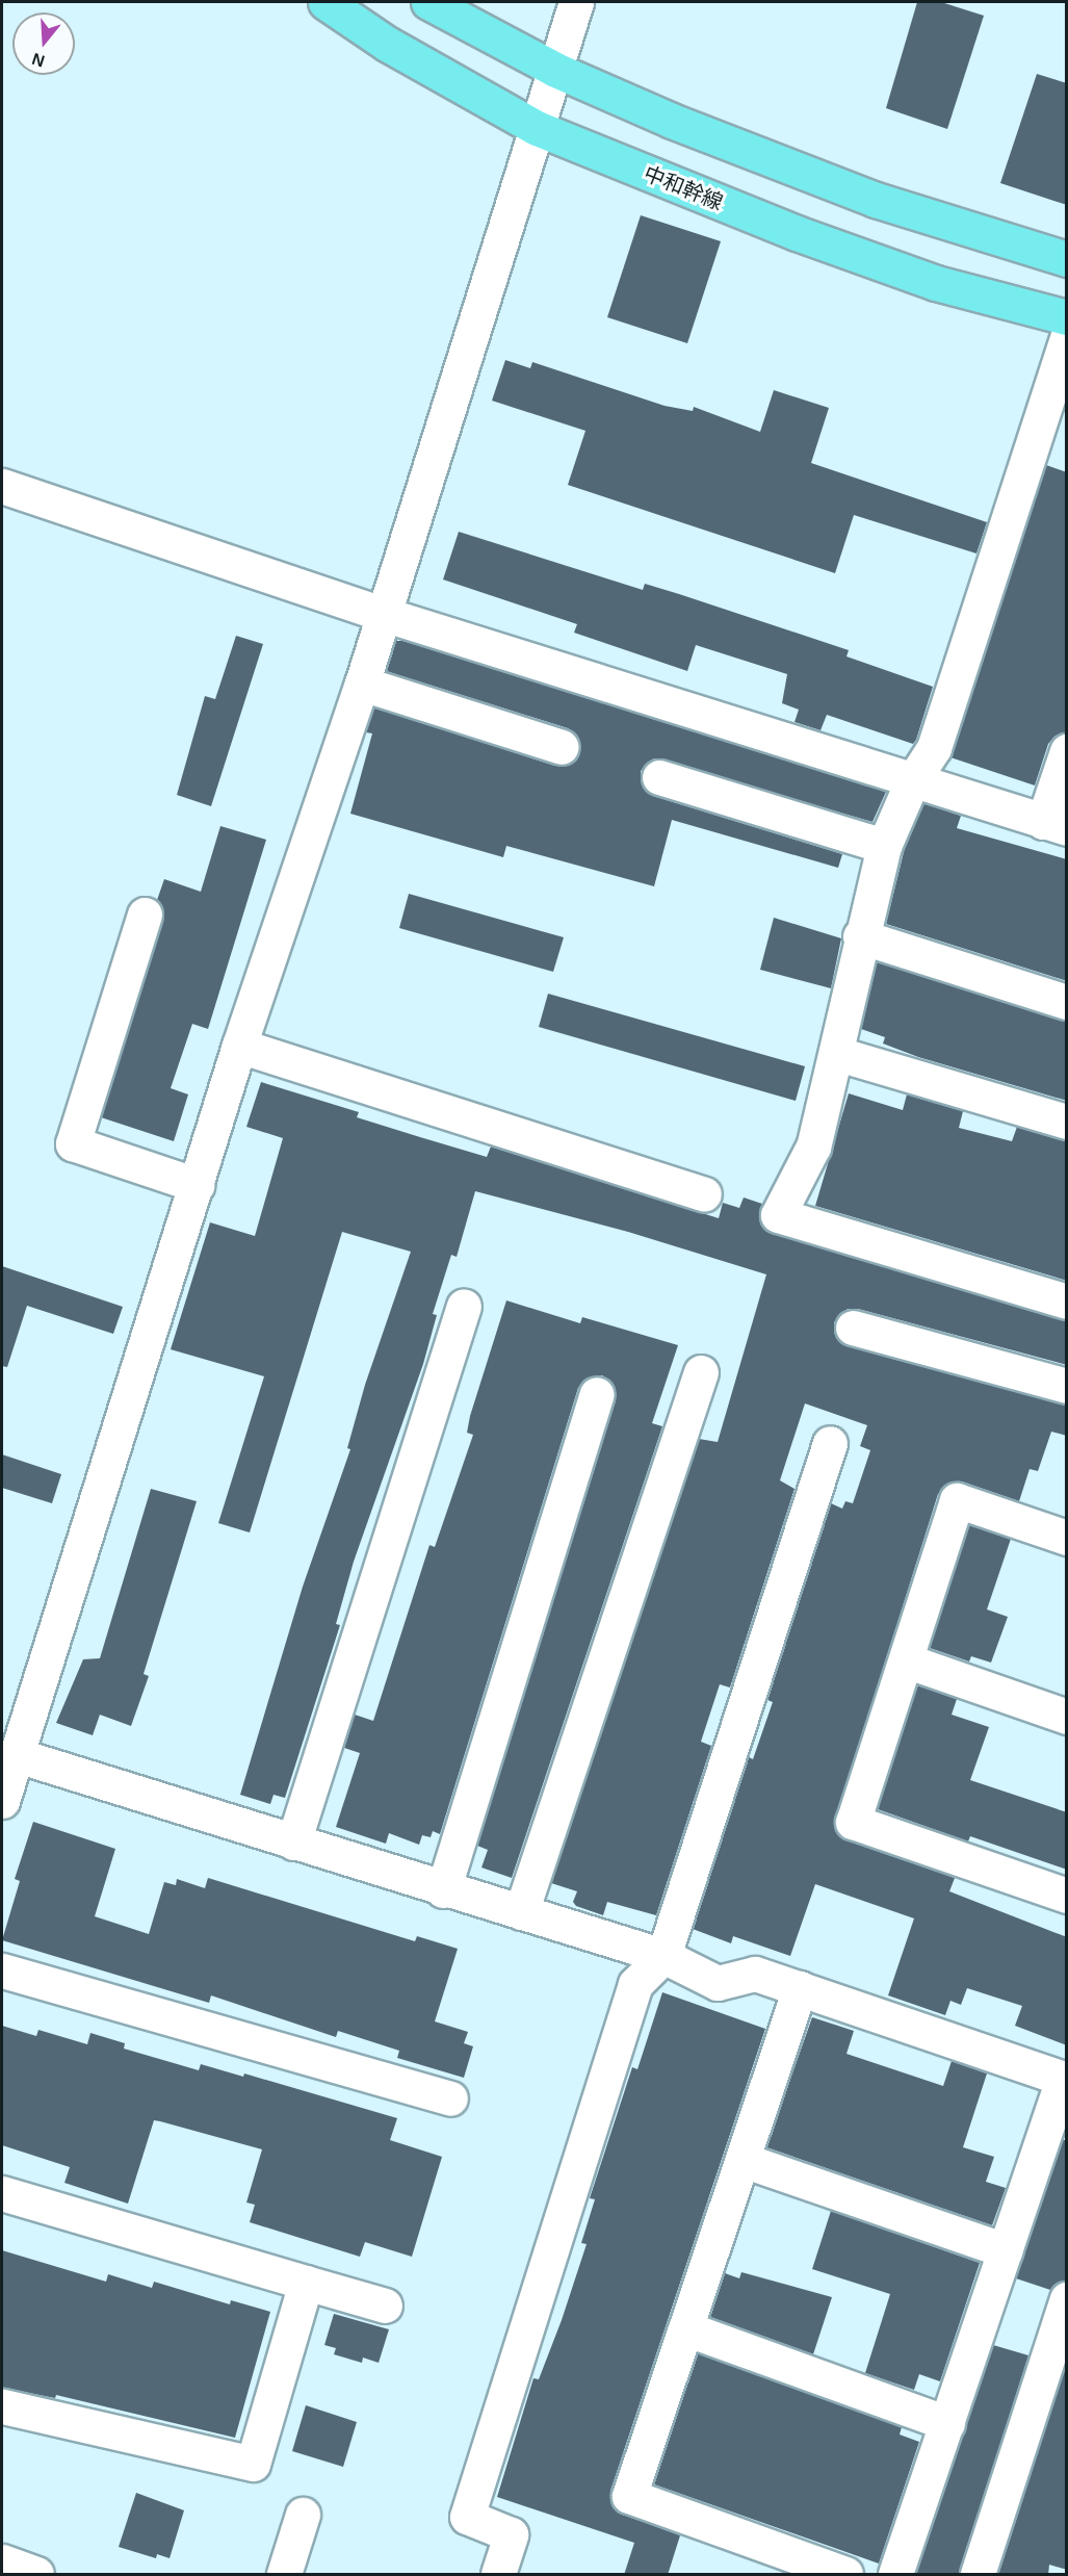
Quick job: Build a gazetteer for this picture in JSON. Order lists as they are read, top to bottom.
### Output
{
  "streets": {
    "main road": ["中和幹線"]
  },
  "north": "bottom"
}
